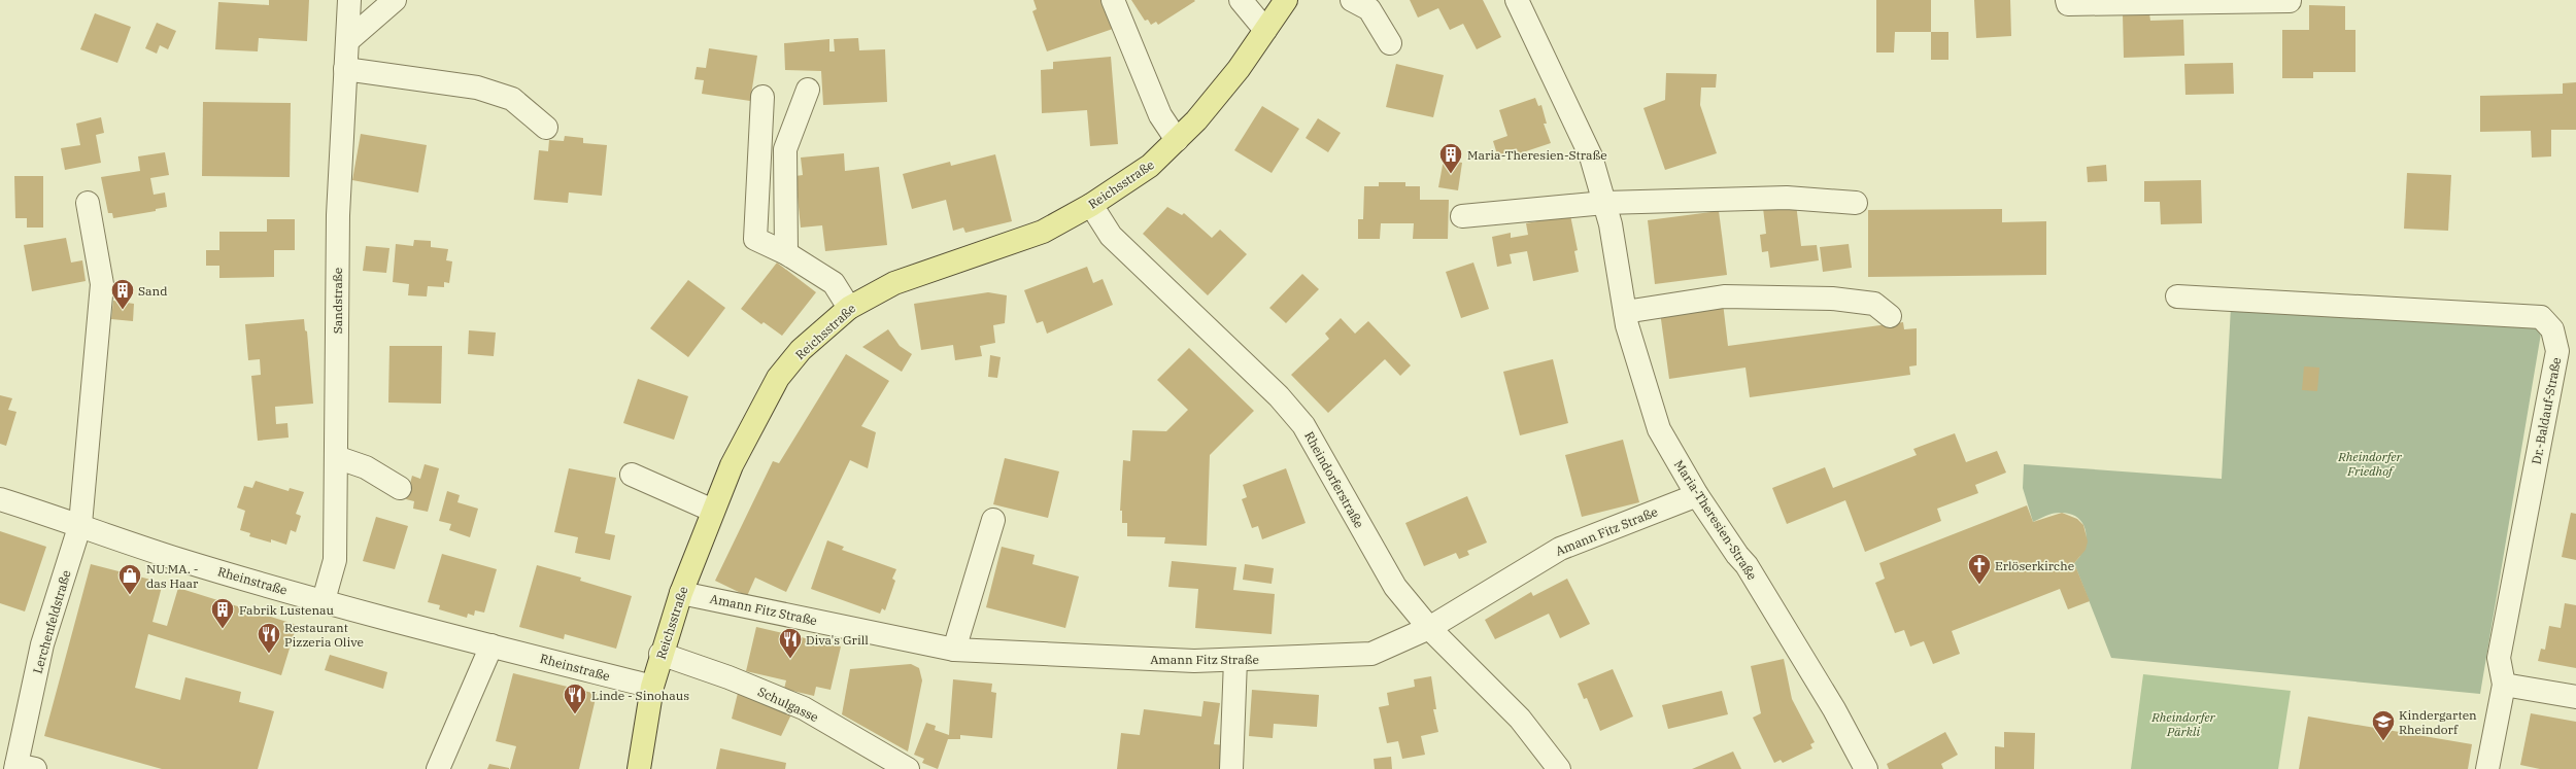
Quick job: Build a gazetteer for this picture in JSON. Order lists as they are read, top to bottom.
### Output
{
  "streets": {
    "main road": ["Reichsstraße"],
    "street": [
      "Sandstraße",
      "Dr.-Baldauf-Straße",
      "Rheindorferstraße",
      "Maria-Theresien-Straße",
      "Amann Fitz Straße",
      "Rheinstraße",
      "Lerchenfeldstraße",
      "Schulgasse"
    ]
  },
  "crossings": [
    ["Reichsstraße", "Rheindorferstraße"],
    ["Reichsstraße", "Amann Fitz Straße"],
    ["Reichsstraße", "Rheinstraße"],
    ["Reichsstraße", "Schulgasse"],
    ["Sandstraße", "Rheinstraße"],
    ["Rheindorferstraße", "Amann Fitz Straße"],
    ["Maria-Theresien-Straße", "Amann Fitz Straße"],
    ["Rheinstraße", "Lerchenfeldstraße"]
  ],
  "parks": ["Rheindorfer Friedhof", "Rheindorfer Pärkli"],
  "places": {
    "building": ["Maria-Theresien-Straße", "Sand", "Fabrik Lustenau"],
    "church": ["Erlöserkirche"],
    "shop": ["NU.MA. - das Haar"],
    "restaurant": ["Restaurant Pizzeria Olive", "Diva's Grill", "Linde - Sinohaus"],
    "school or university": ["Kindergarten Rheindorf"]
  }
}
